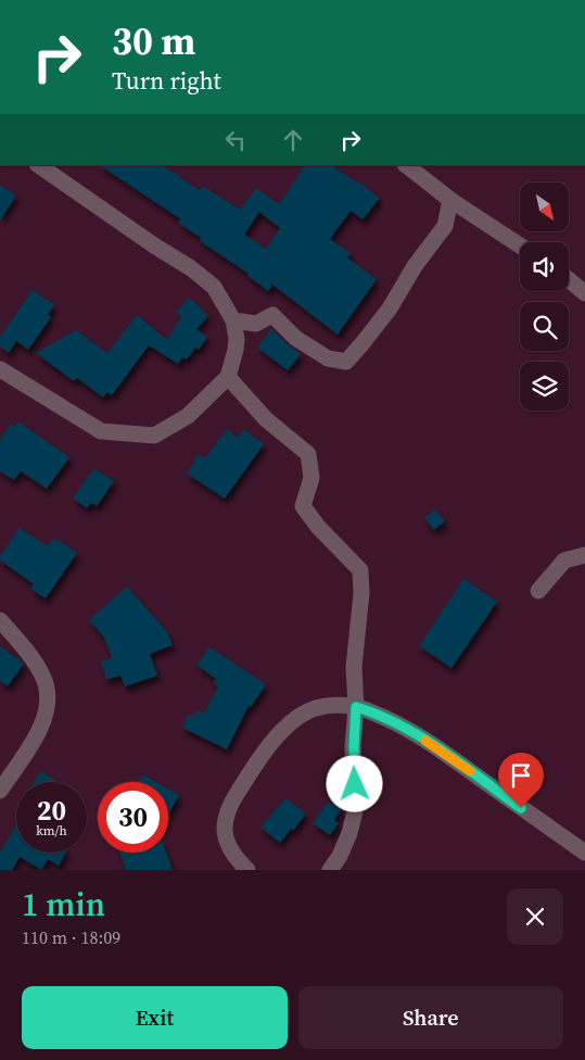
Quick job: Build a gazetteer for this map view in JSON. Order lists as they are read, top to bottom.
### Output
{
  "north": "bottom right",
  "page": {
    "turn": ["30 m", "Turn right"],
    "speed": "20 km/h",
    "limit": "30",
    "heading": ["1 min", "110 m · 18:09"],
    "buttons": ["Exit", "Share"]
  }
}
